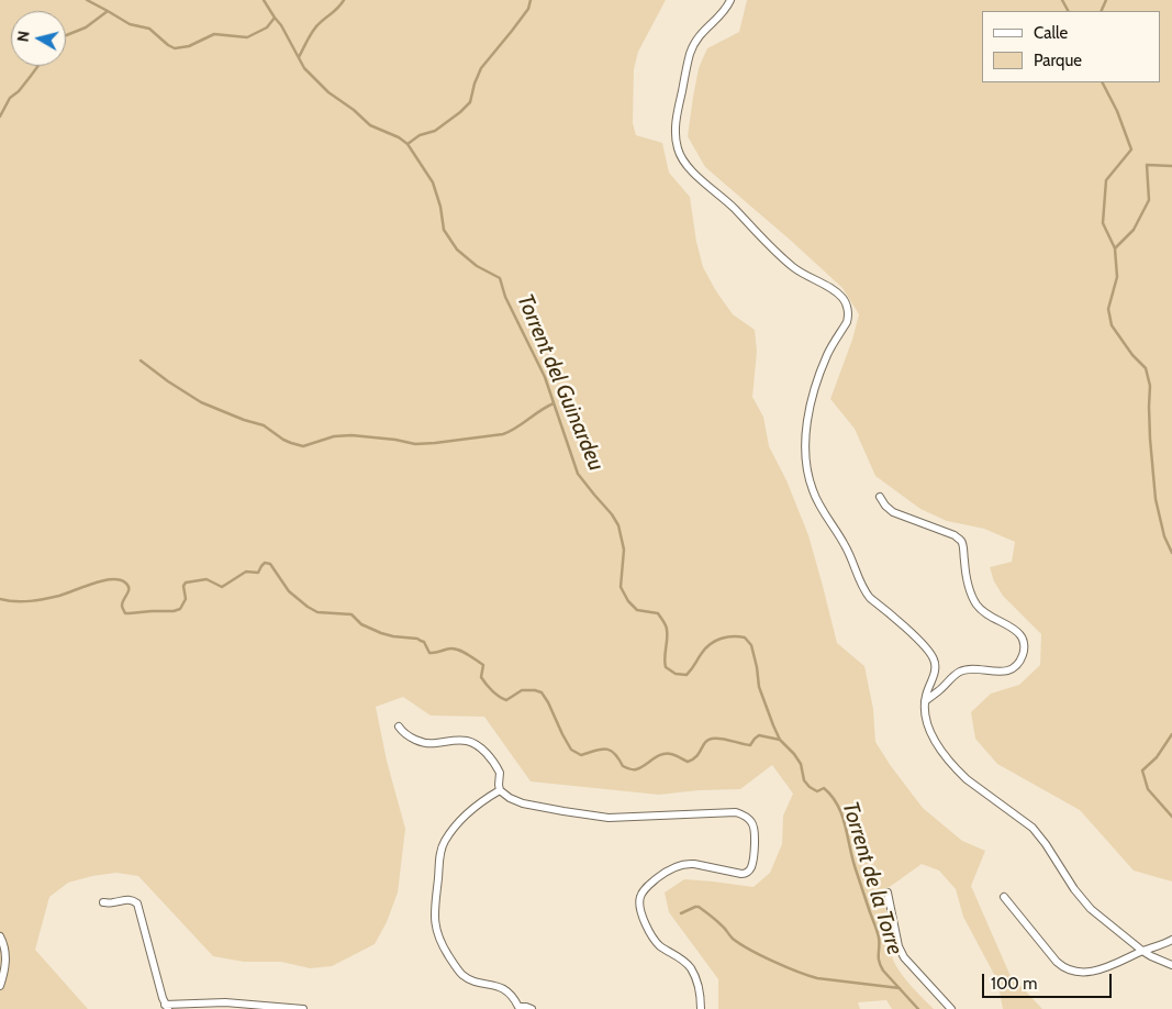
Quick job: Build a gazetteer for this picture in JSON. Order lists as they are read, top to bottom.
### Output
{
  "water": ["Torrent del Guinardeu", "Torrent de la Torre"],
  "legend": ["Calle", "Parque"],
  "scale_bar": "100 m",
  "north": "left"
}
